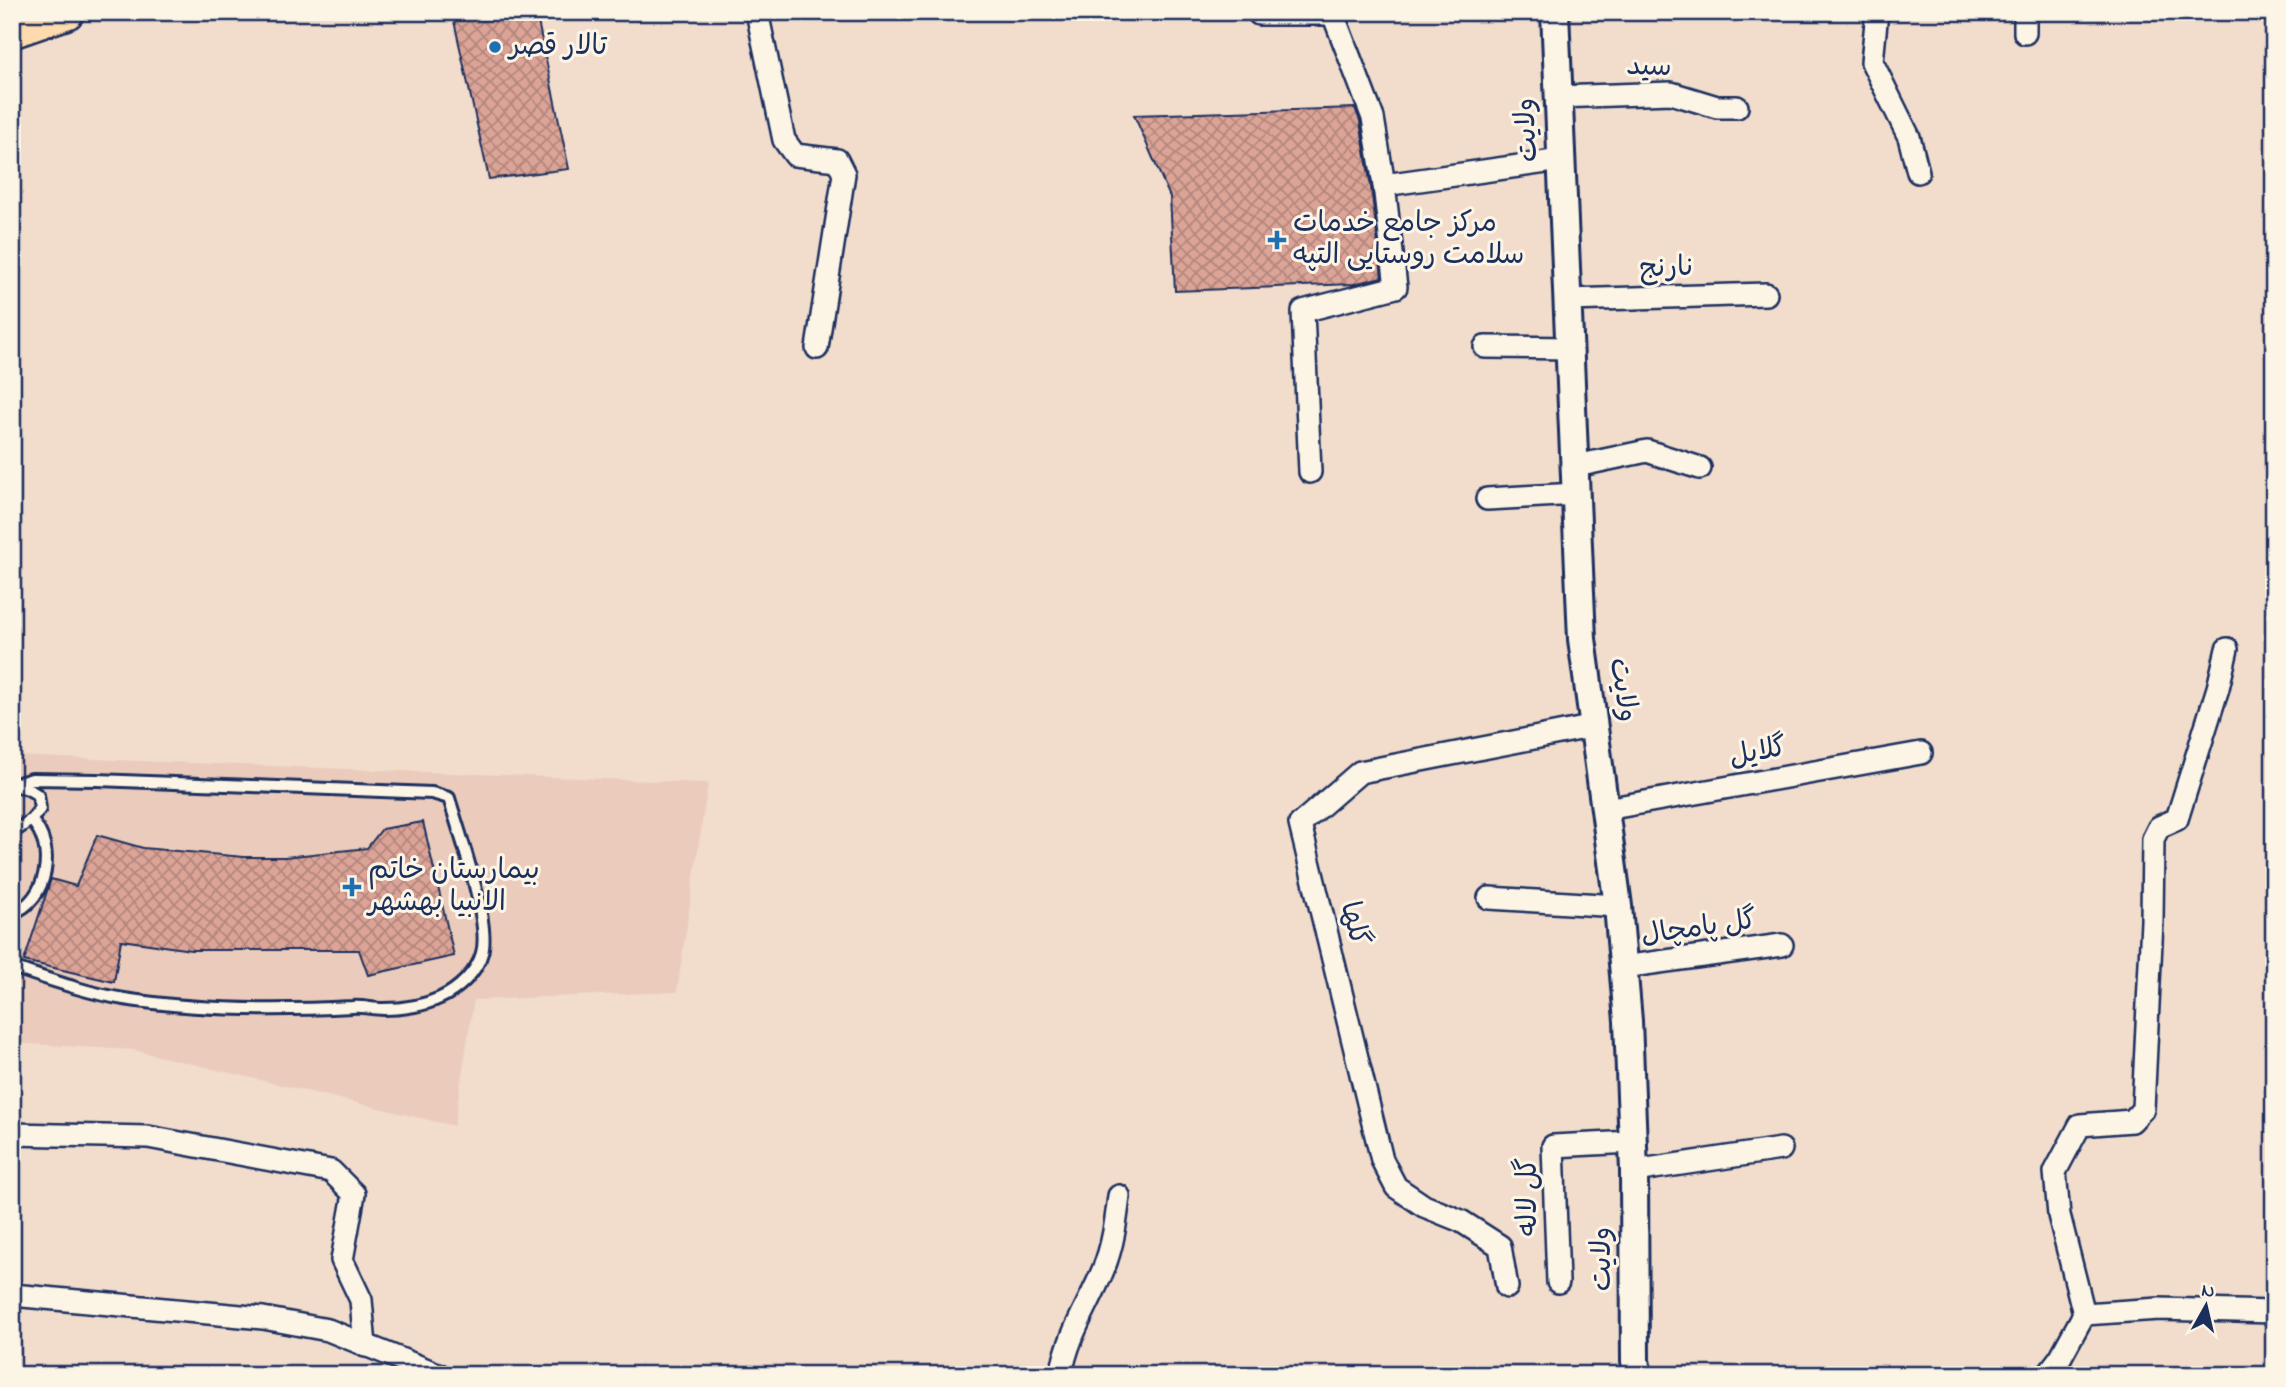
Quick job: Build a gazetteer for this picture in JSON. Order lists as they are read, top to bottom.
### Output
{
  "streets": {
    "street": [
      "سید",
      "ولایت",
      "نارنج",
      "گلایل",
      "گلها",
      "گل پامچال",
      "گل لاله"
    ]
  },
  "crossings": [
    ["سید", "ولایت"],
    ["ولایت", "نارنج"],
    ["ولایت", "گلایل"],
    ["ولایت", "گلها"],
    ["ولایت", "گل پامچال"],
    ["ولایت", "گل لاله"]
  ],
  "places": {
    "other": ["تالار قصر"],
    "health": ["مرکز جامع خدمات سلامت روستایی التپه", "بیمارستان خاتم الانبیا بهشهر"]
  },
  "north": "top"
}
